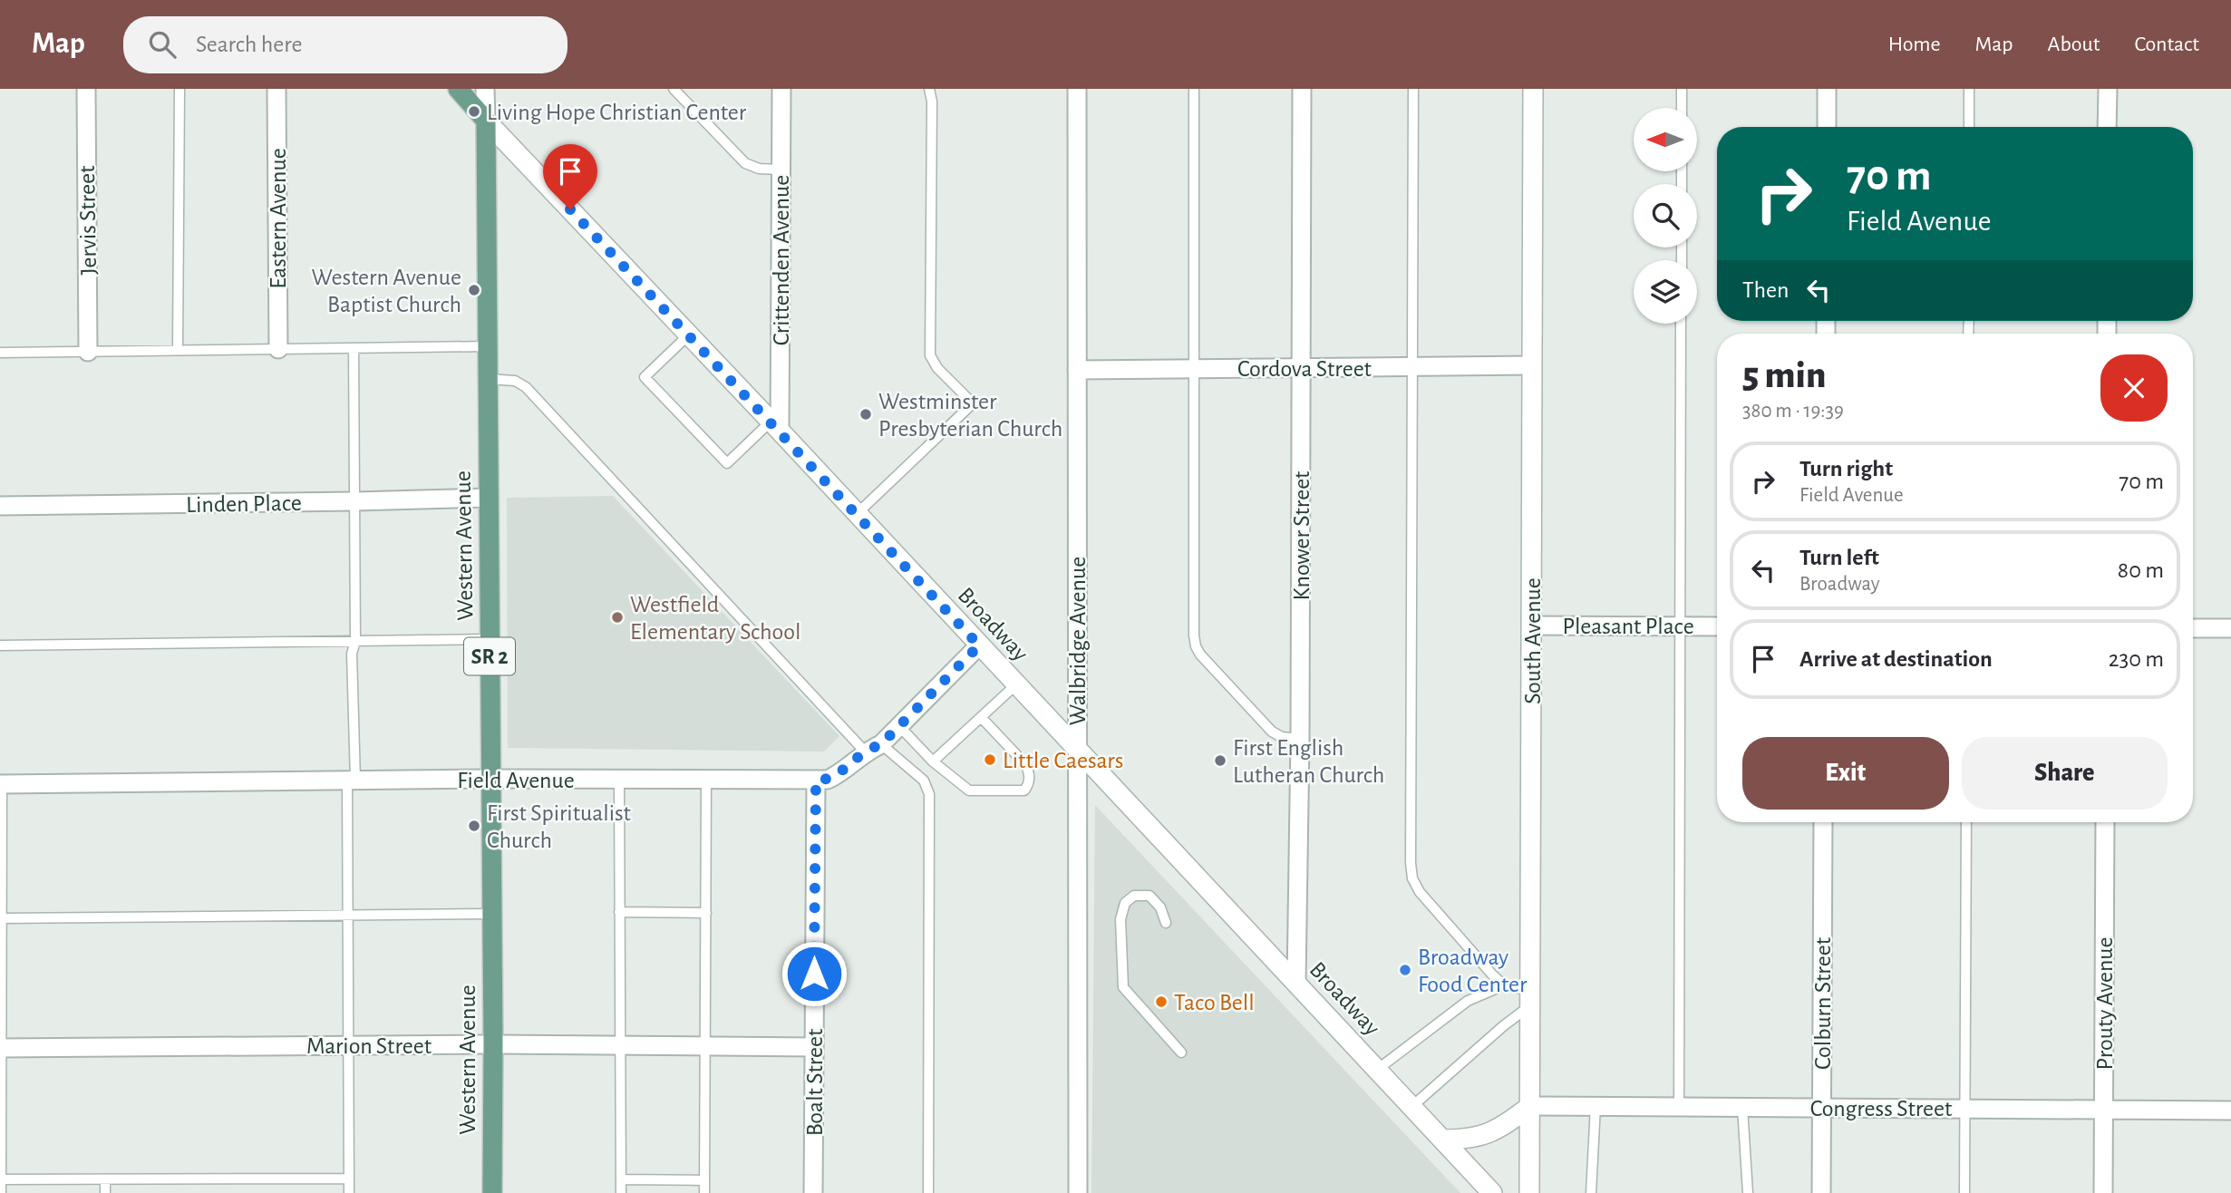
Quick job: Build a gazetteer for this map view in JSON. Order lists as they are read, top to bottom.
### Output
{
  "streets": {
    "main road": ["Western Avenue", "Broadway", "SR 2"],
    "street": [
      "Eastern Avenue",
      "Jervis Street",
      "Crittenden Avenue",
      "Cordova Street",
      "Linden Place",
      "Knower Street",
      "Pleasant Place",
      "Walbridge Avenue",
      "South Avenue",
      "Field Avenue",
      "Colburn Street",
      "Prouty Avenue",
      "Marion Street",
      "Boalt Street",
      "Congress Street"
    ]
  },
  "crossings": [
    ["Crittenden Avenue", "Broadway"],
    ["Cordova Street", "Knower Street"],
    ["Cordova Street", "Walbridge Avenue"],
    ["Cordova Street", "South Avenue"],
    ["Linden Place", "Western Avenue"],
    ["Knower Street", "Broadway"],
    ["Western Avenue", "Broadway"],
    ["Western Avenue", "Field Avenue"],
    ["Western Avenue", "Marion Street"],
    ["Broadway", "Walbridge Avenue"],
    ["Broadway", "Field Avenue"],
    ["Pleasant Place", "South Avenue"],
    ["South Avenue", "Congress Street"],
    ["Field Avenue", "Boalt Street"],
    ["Colburn Street", "Congress Street"],
    ["Prouty Avenue", "Congress Street"],
    ["Marion Street", "Boalt Street"]
  ],
  "places": [
    "Living Hope Christian Center",
    "Western Avenue Baptist Church",
    "Westminster Presbyterian Church",
    "Westfield Elementary School",
    "Little Caesars",
    "First English Lutheran Church",
    "First Spiritualist Church",
    "Broadway Food Center",
    "Taco Bell"
  ],
  "north": "left",
  "page": {
    "header": "Map",
    "search": "Search here",
    "nav": [
      "Home",
      "Map",
      "About",
      "Contact"
    ],
    "turn": ["70 m", "Field Avenue"],
    "then": "Then",
    "heading": ["5 min", "380 m · 19:39"],
    "list": [
      {
        "name": "Turn right",
        "note": "Field Avenue",
        "value": "70 m"
      },
      {
        "name": "Turn left",
        "note": "Broadway",
        "value": "80 m"
      },
      {
        "name": "Arrive at destination",
        "value": "230 m"
      }
    ],
    "buttons": ["Exit", "Share"]
  }
}
